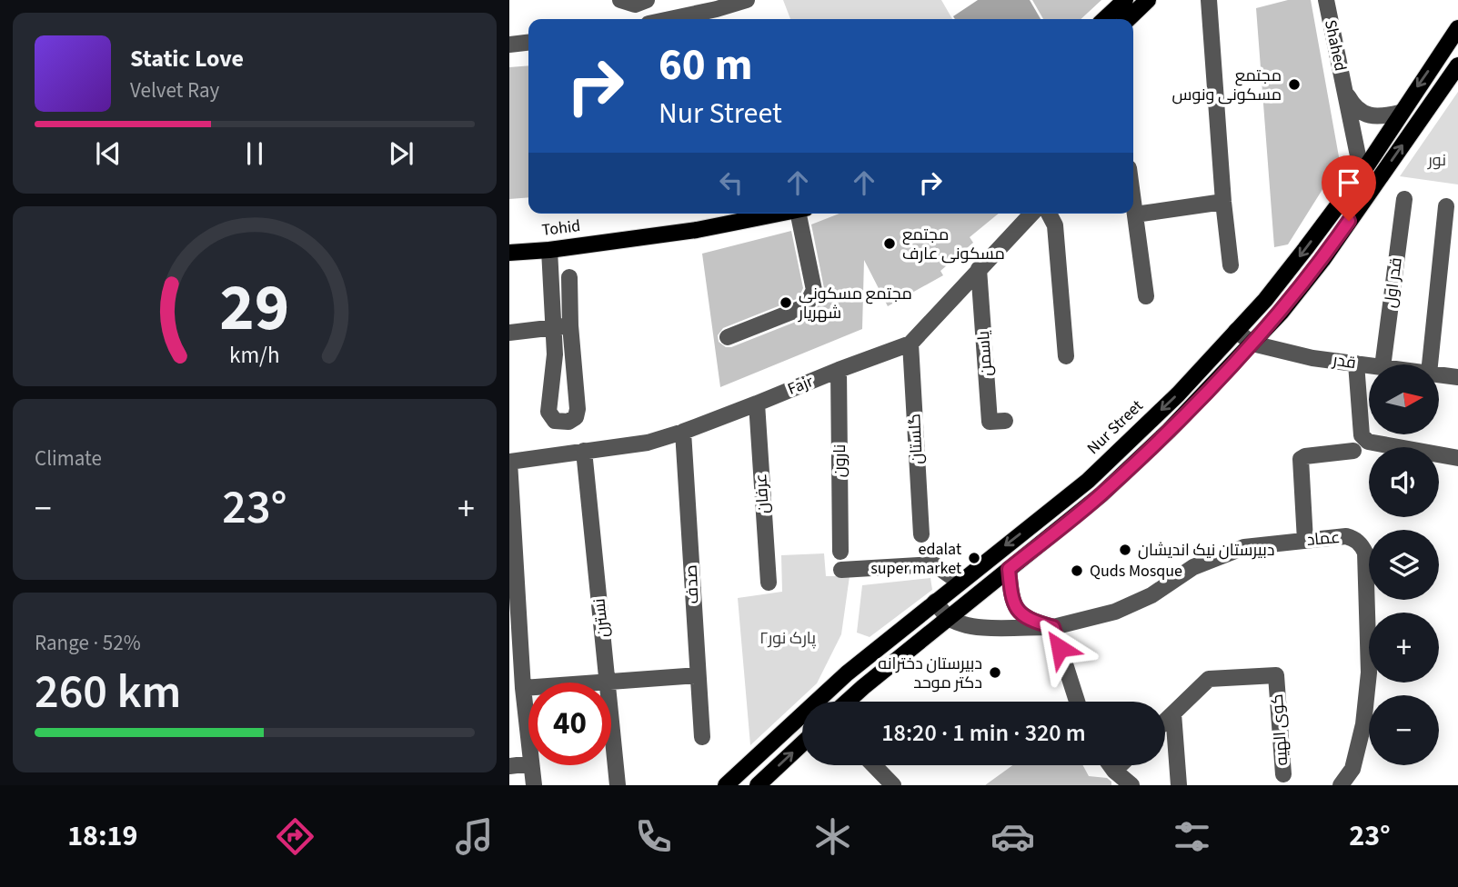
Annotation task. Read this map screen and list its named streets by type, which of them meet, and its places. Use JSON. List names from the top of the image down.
{
  "streets": {
    "main road": ["Tohid", "Nur Street"],
    "street": [
      "Shahed",
      "قدر اول",
      "یاسمن",
      "قدر",
      "Fajr",
      "گلستان",
      "نارون",
      "عرفان",
      "عماد",
      "صدف",
      "نسترن",
      "کوی الهیه"
    ]
  },
  "crossings": [
    ["Shahed", "Nur Street"],
    ["یاسمن", "Fajr"],
    ["قدر", "Nur Street"],
    ["Fajr", "گلستان"],
    ["Fajr", "نارون"],
    ["Fajr", "عرفان"],
    ["Fajr", "صدف"],
    ["Fajr", "نسترن"]
  ],
  "parks": ["نور", "پارک نور۲"],
  "places": [
    "مجتمع مسکونی ونوس",
    "مجتمع مسکونی عارف",
    "مجتمع مسکونی شهریار",
    "دبیرستان نیک اندیشان",
    "edalat super market",
    "Quds Mosque",
    "دبیرستان دخترانه دکتر موحد"
  ],
  "north": "right",
  "page": {
    "turn": ["60 m", "Nur Street"],
    "song": ["Static Love", "Velvet Ray"],
    "map_buttons": ["+", "−"],
    "tile": [
      "Climate",
      ["Range · 52%", "260 km"]
    ],
    "heat": ["−", "23°", "+"],
    "limit": "40",
    "trip": "18:20 · 1 min · 320 m",
    "tabs": ["18:19", "23°"],
    "gauge": ["29", "km/h"]
  }
}
